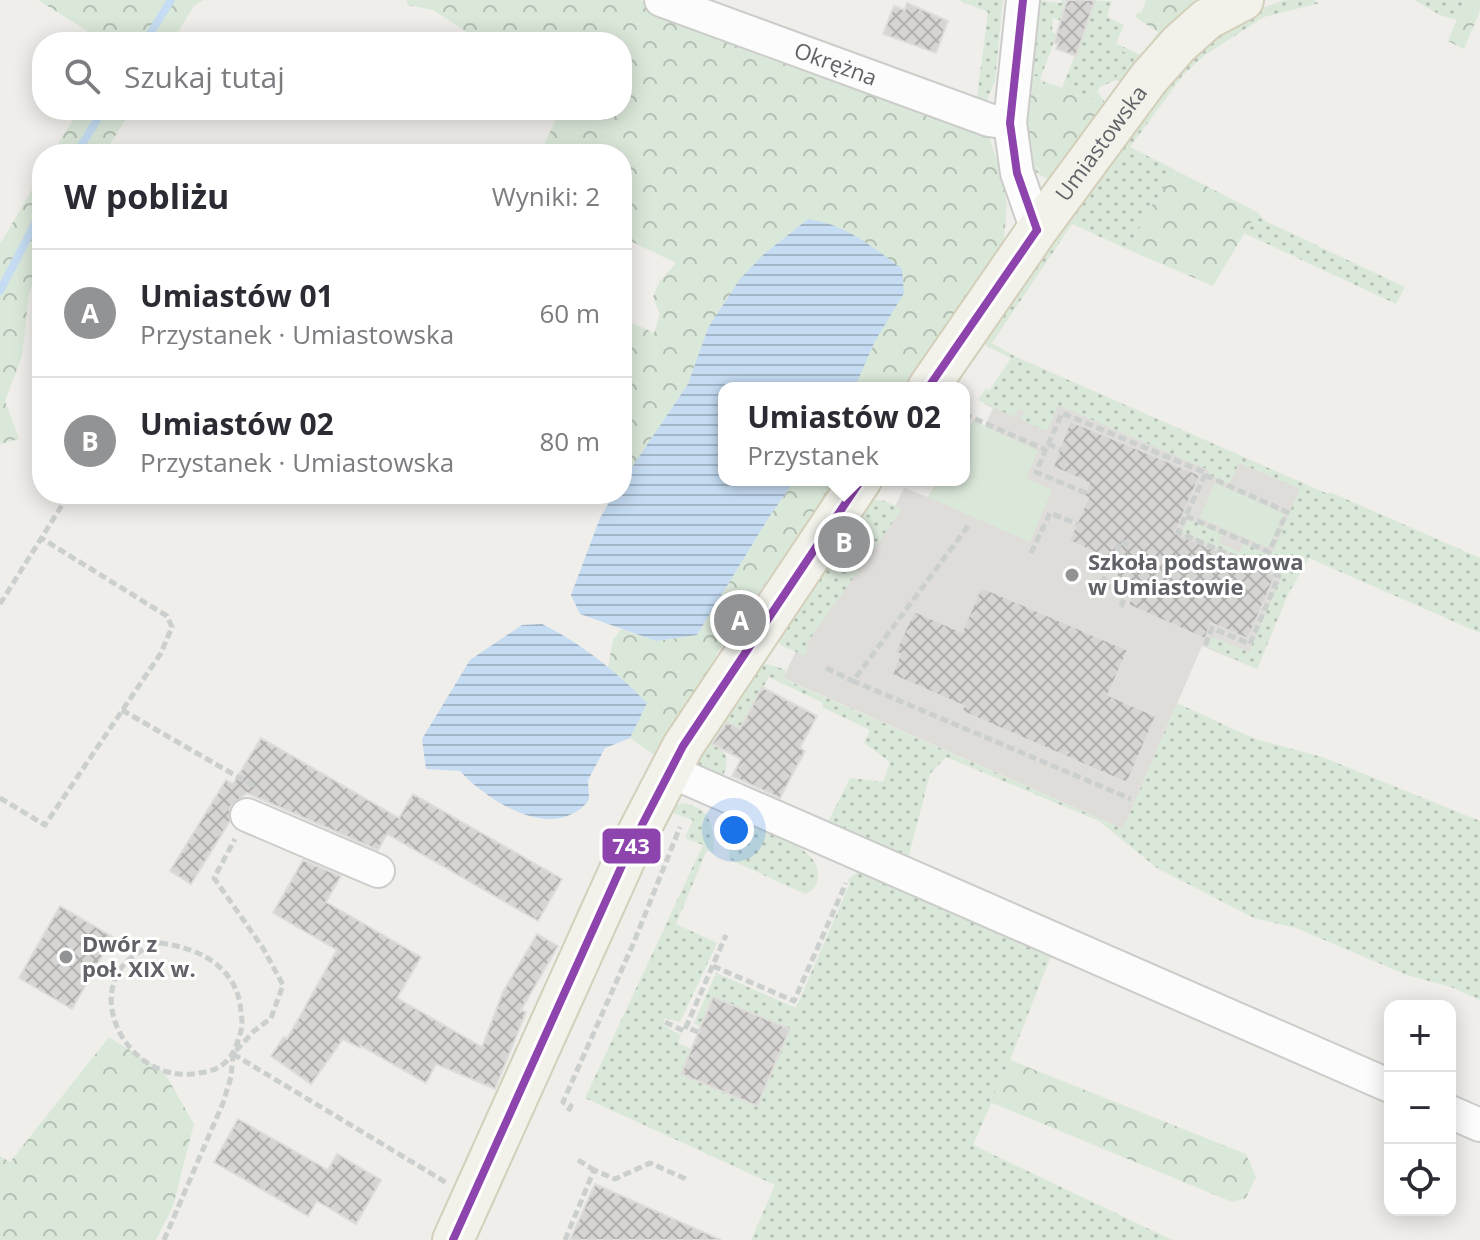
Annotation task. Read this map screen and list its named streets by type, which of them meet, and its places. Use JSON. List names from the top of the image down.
{
  "streets": {
    "main road": ["Umiastowska"],
    "street": ["Okrężna"]
  },
  "places": ["Szkoła podstawowa w Umiastowie", "Dwór z poł. XIX w."],
  "lines": ["transit line 743"],
  "page": {
    "search": "Szukaj tutaj",
    "heading": ["W pobliżu", "Wyniki: 2"],
    "list": [
      {
        "mark": "A",
        "name": "Umiastów 01",
        "note": "Przystanek · Umiastowska",
        "value": "60 m"
      },
      {
        "mark": "B",
        "name": "Umiastów 02",
        "note": "Przystanek · Umiastowska",
        "value": "80 m"
      }
    ],
    "popup": ["Umiastów 02", "Przystanek"],
    "pins": ["B", "A"],
    "map_buttons": ["+", "−"]
  }
}
